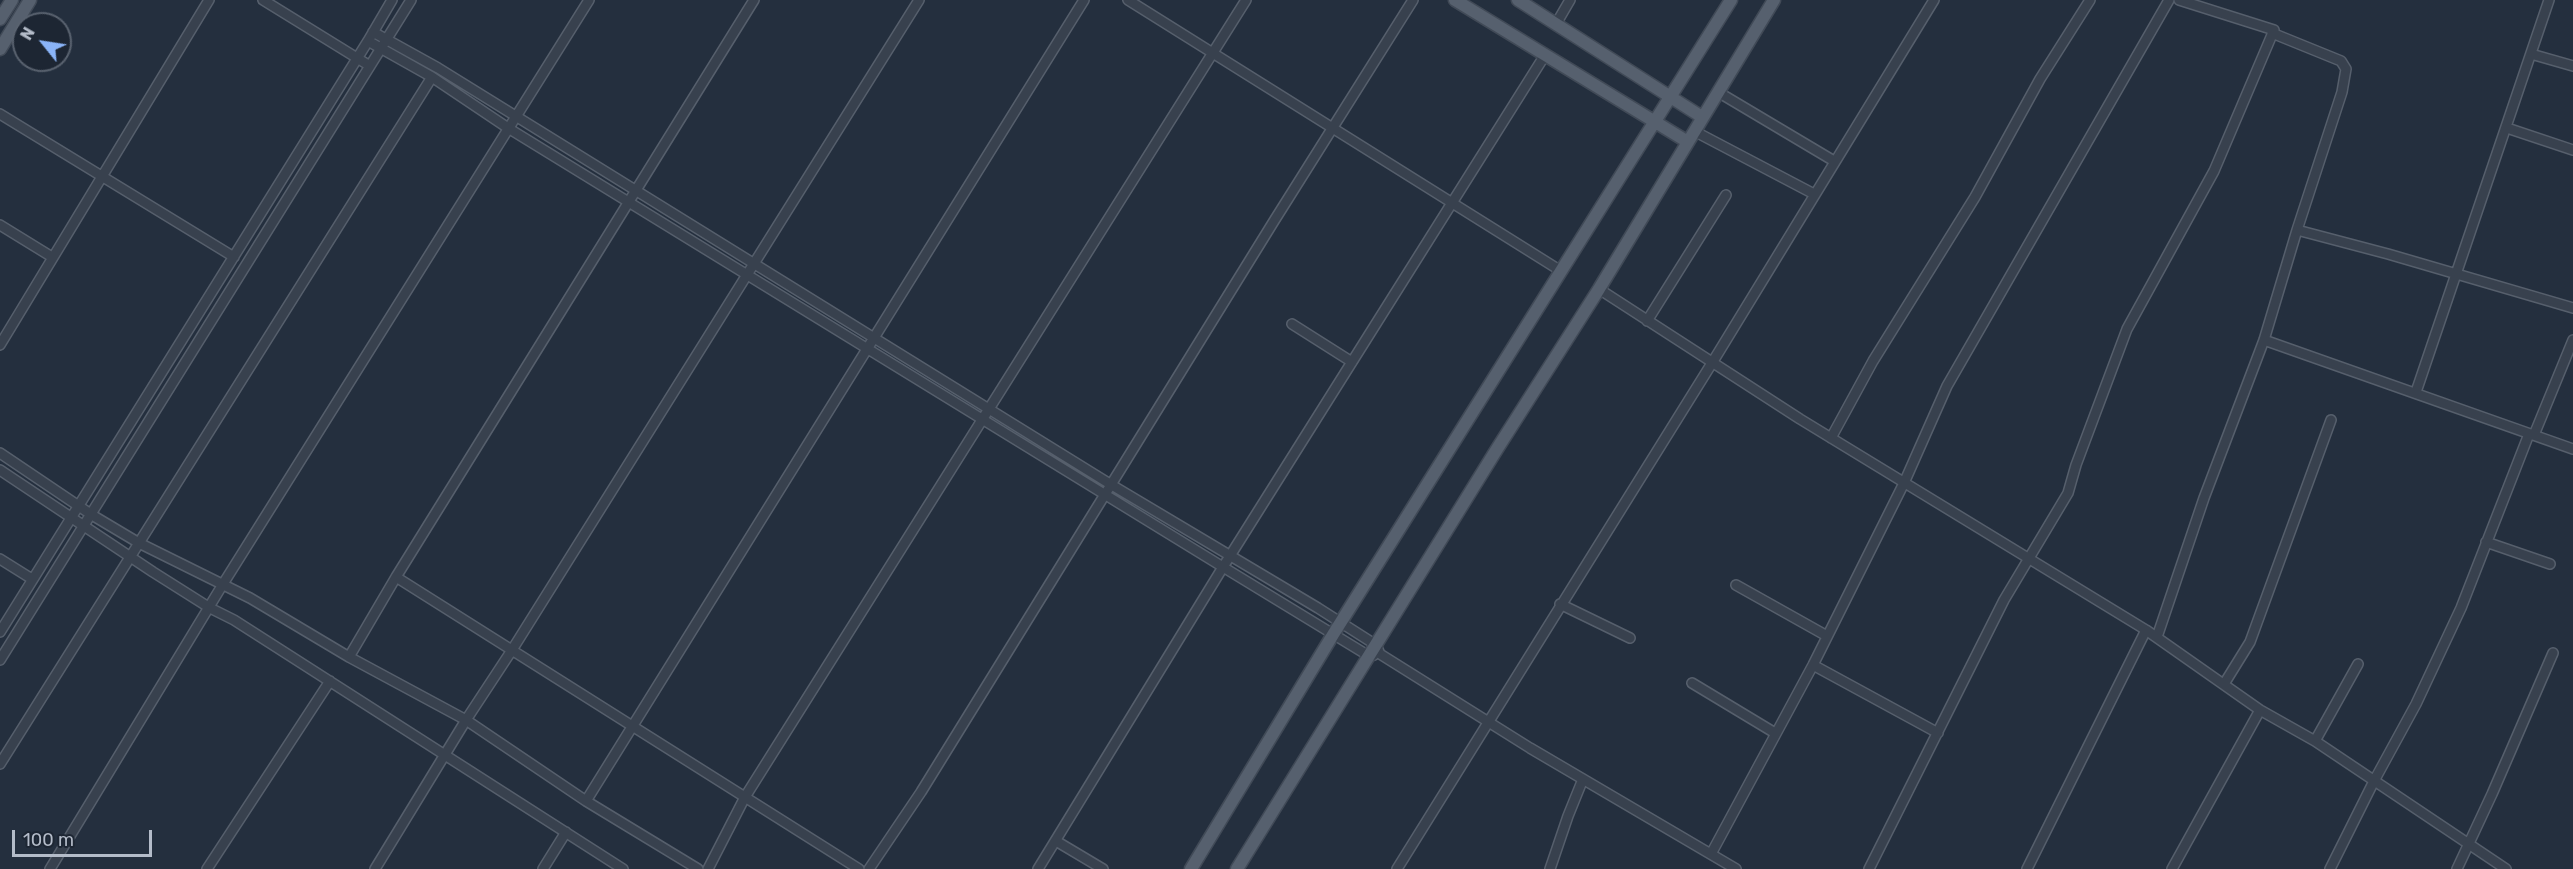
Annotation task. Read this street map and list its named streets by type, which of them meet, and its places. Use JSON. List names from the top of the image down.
{
  "scale_bar": "100 m",
  "north": "top left"
}
